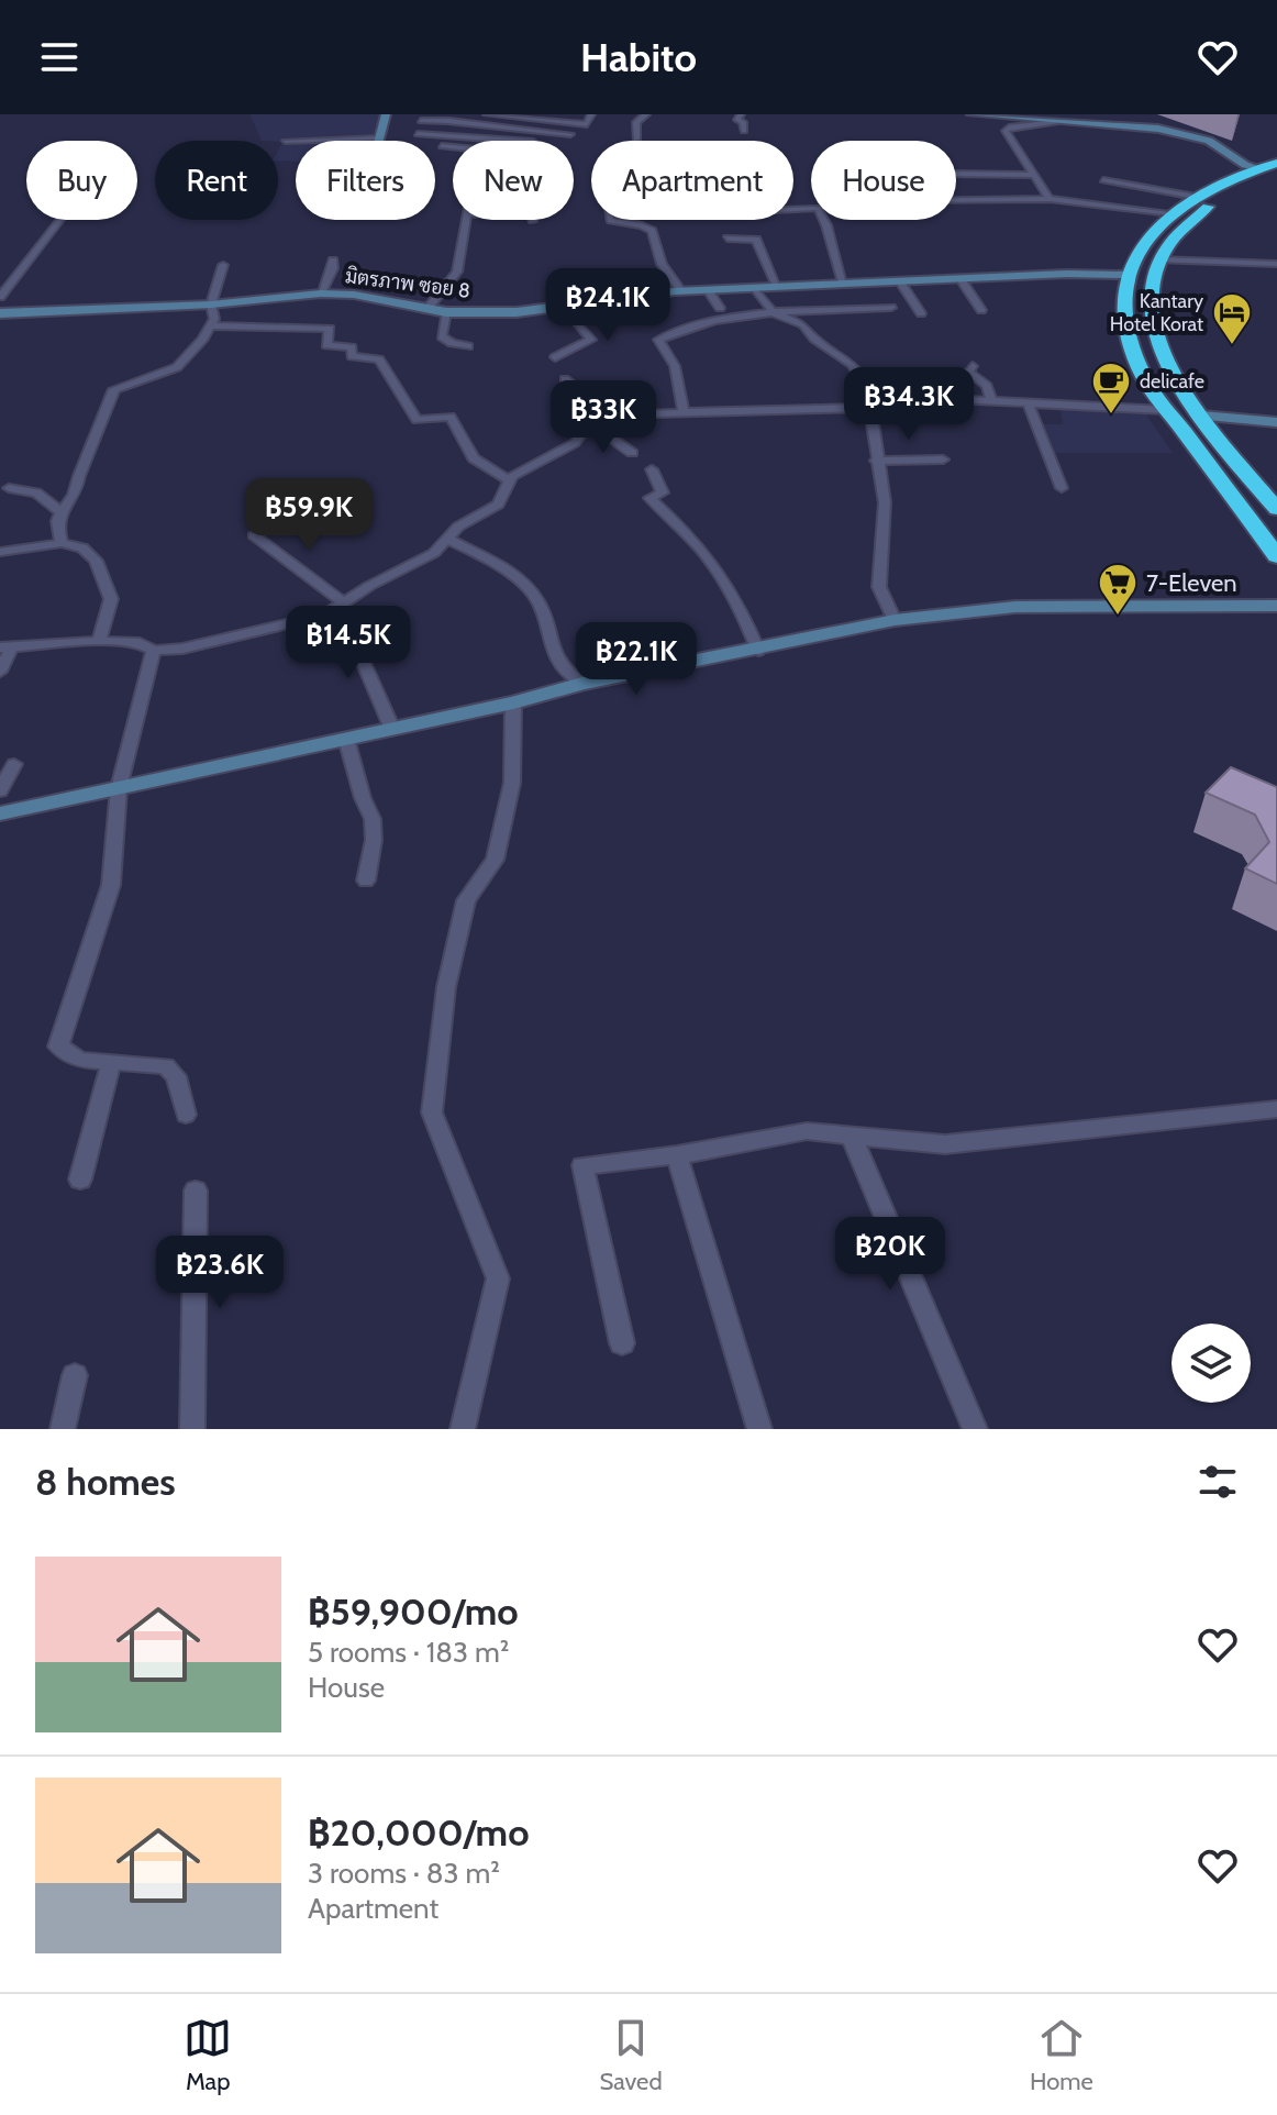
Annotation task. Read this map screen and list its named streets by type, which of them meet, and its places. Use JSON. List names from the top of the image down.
{
  "streets": {
    "street": ["มิตรภาพ ซอย 8"]
  },
  "places": {
    "hotel": ["Kantary Hotel Korat"],
    "cafe": ["delicafe"],
    "supermarket": ["7-Eleven"]
  },
  "page": {
    "header": "Habito",
    "chip": [
      "Buy",
      "Rent",
      "Filters",
      "New",
      "Apartment",
      "House"
    ],
    "price": [
      "฿24.1K",
      "฿34.3K",
      "฿33K",
      "฿59.9K",
      "฿14.5K",
      "฿22.1K",
      "฿20K",
      "฿23.6K"
    ],
    "heading": "8 homes",
    "list": [
      {
        "name": "฿59,900/mo",
        "note": "5 rooms · 183 m² · House"
      },
      {
        "name": "฿20,000/mo",
        "note": "3 rooms · 83 m² · Apartment"
      }
    ],
    "tabs": ["Map", "Saved", "Home"]
  }
}
